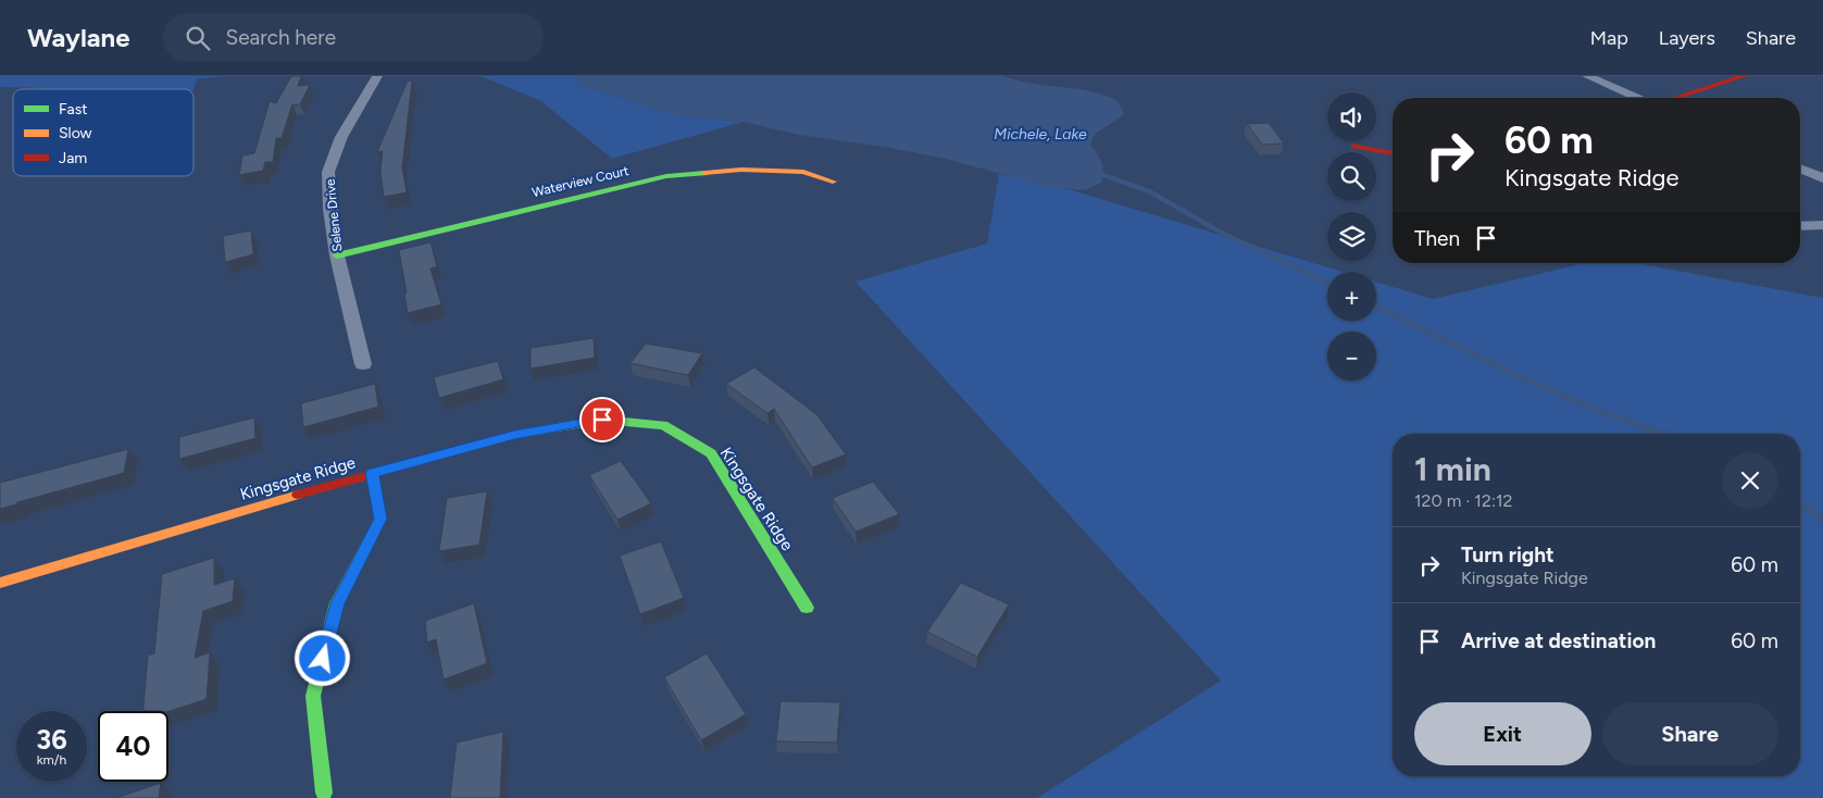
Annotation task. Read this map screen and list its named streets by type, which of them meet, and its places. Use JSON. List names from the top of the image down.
{
  "streets": {
    "street": ["Waterview Court", "Selene Drive", "Kingsgate Ridge"]
  },
  "crossings": [
    ["Waterview Court", "Selene Drive"]
  ],
  "water": ["Michele, Lake"],
  "legend": ["Fast", "Slow", "Jam"],
  "page": {
    "header": "Waylane",
    "search": "Search here",
    "nav": ["Map", "Layers", "Share"],
    "map_buttons": ["+", "−"],
    "turn": ["60 m", "Kingsgate Ridge"],
    "then": "Then",
    "heading": ["1 min", "120 m · 12:12"],
    "list": [
      {
        "name": "Turn right",
        "note": "Kingsgate Ridge",
        "value": "60 m"
      },
      {
        "name": "Arrive at destination",
        "value": "60 m"
      }
    ],
    "buttons": ["Exit", "Share"],
    "speed": "36 km/h",
    "limit": "40"
  }
}
